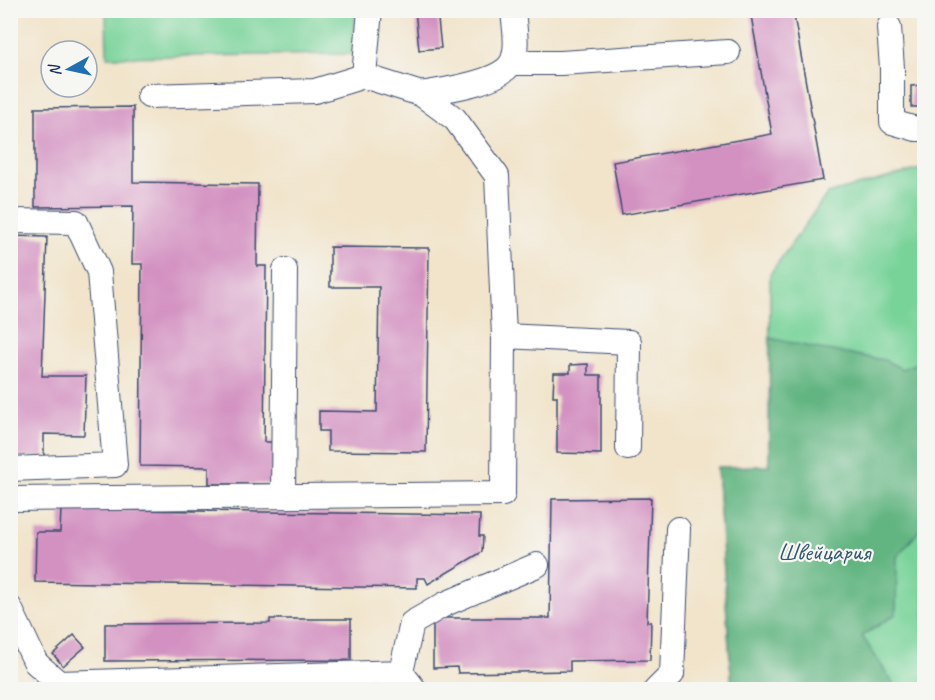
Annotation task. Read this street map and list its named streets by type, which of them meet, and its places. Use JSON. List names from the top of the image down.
{
  "parks": ["Швейцария"],
  "north": "left"
}
